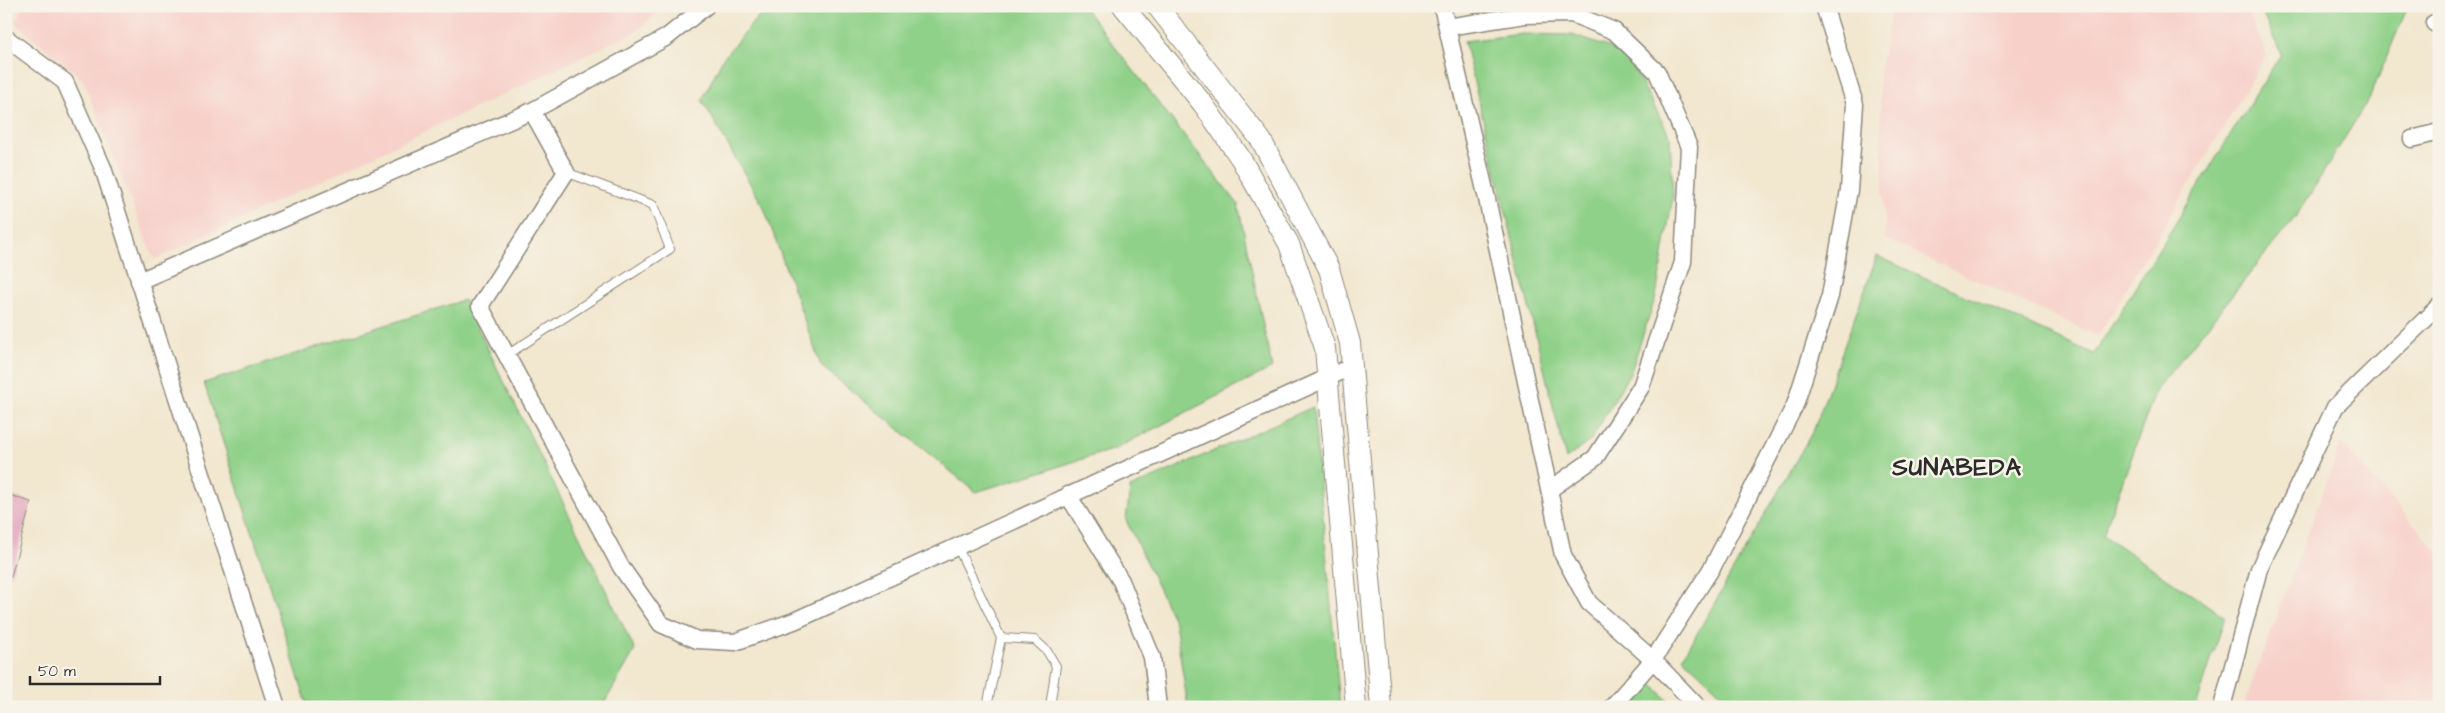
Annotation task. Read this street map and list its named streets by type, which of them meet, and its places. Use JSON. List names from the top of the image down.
{
  "districts": ["SUNABEDA"],
  "scale_bar": "50 m"
}
